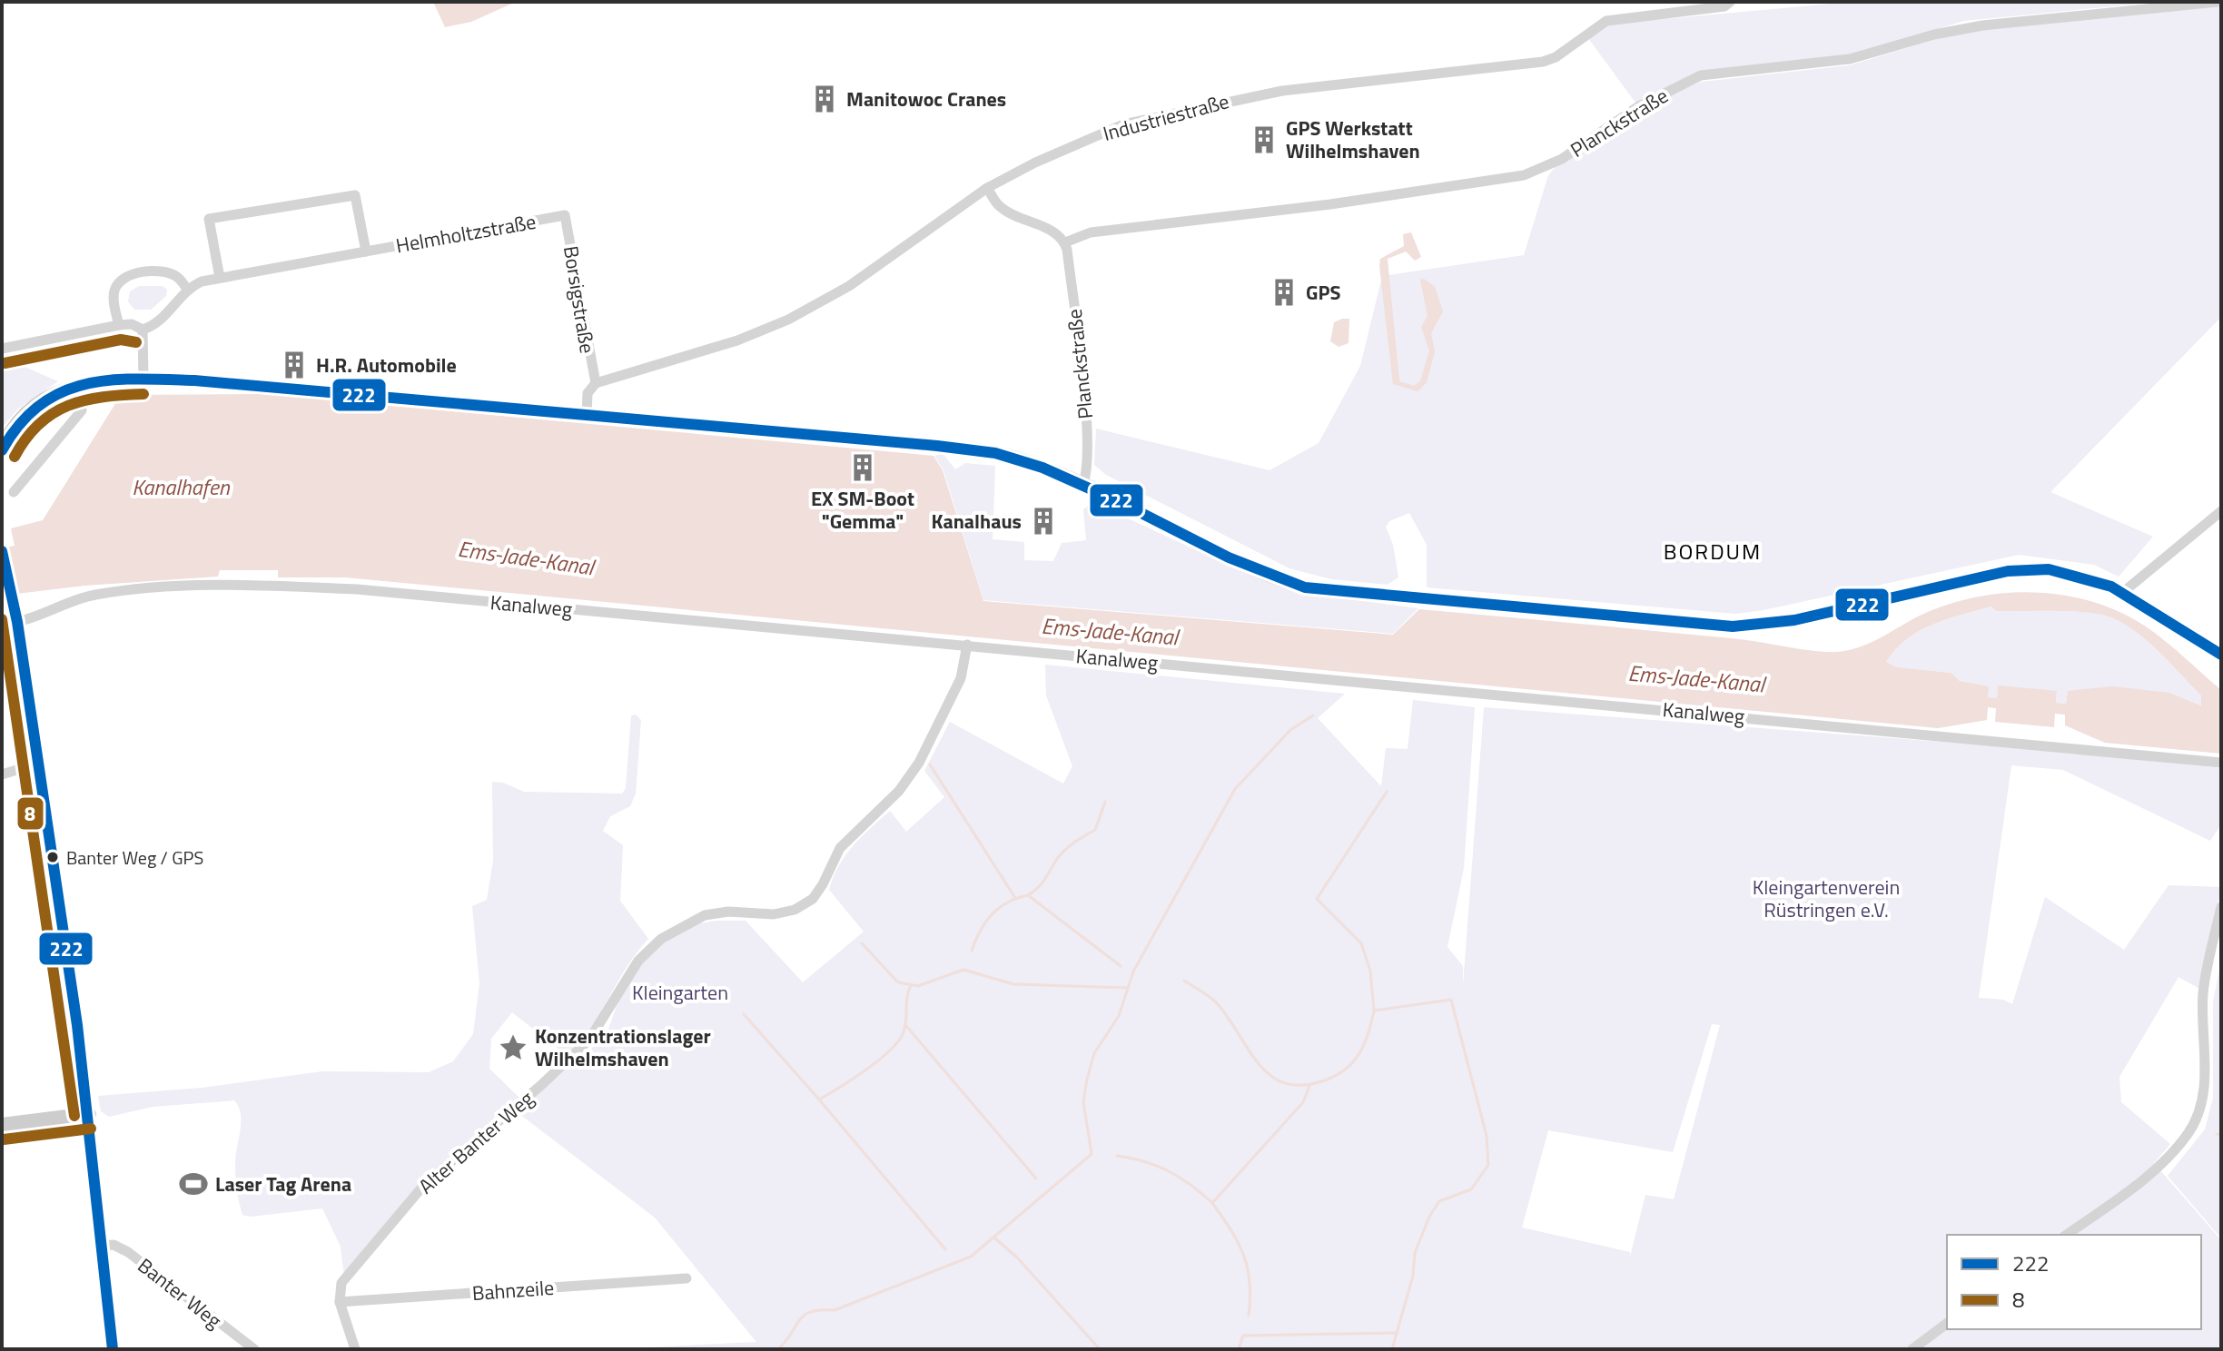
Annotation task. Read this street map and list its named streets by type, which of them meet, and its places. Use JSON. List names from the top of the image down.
{
  "streets": {
    "street": [
      "Industriestraße",
      "Planckstraße",
      "Helmholtzstraße",
      "Borsigstraße",
      "Kanalweg",
      "Alter Banter Weg",
      "Bahnzeile",
      "Banter Weg"
    ]
  },
  "crossings": [
    ["Industriestraße", "Borsigstraße"],
    ["Helmholtzstraße", "Borsigstraße"],
    ["Kanalweg", "Alter Banter Weg"],
    ["Kanalweg", "Banter Weg"],
    ["Alter Banter Weg", "Bahnzeile"]
  ],
  "districts": ["BORDUM"],
  "water": ["Kanalhafen", "Ems-Jade-Kanal"],
  "parks": ["Kleingartenverein Rüstringen e.V.", "Kleingarten"],
  "places": {
    "building": [
      "Manitowoc Cranes",
      "GPS Werkstatt Wilhelmshaven",
      "GPS",
      "H.R. Automobile",
      "EX SM-Boot \"Gemma\"",
      "Kanalhaus"
    ],
    "other": ["Banter Weg / GPS"],
    "place": ["Konzentrationslager Wilhelmshaven"],
    "sports": ["Laser Tag Arena"]
  },
  "lines": ["transit line 8", "transit line 222"],
  "legend": ["222", "8"]
}
